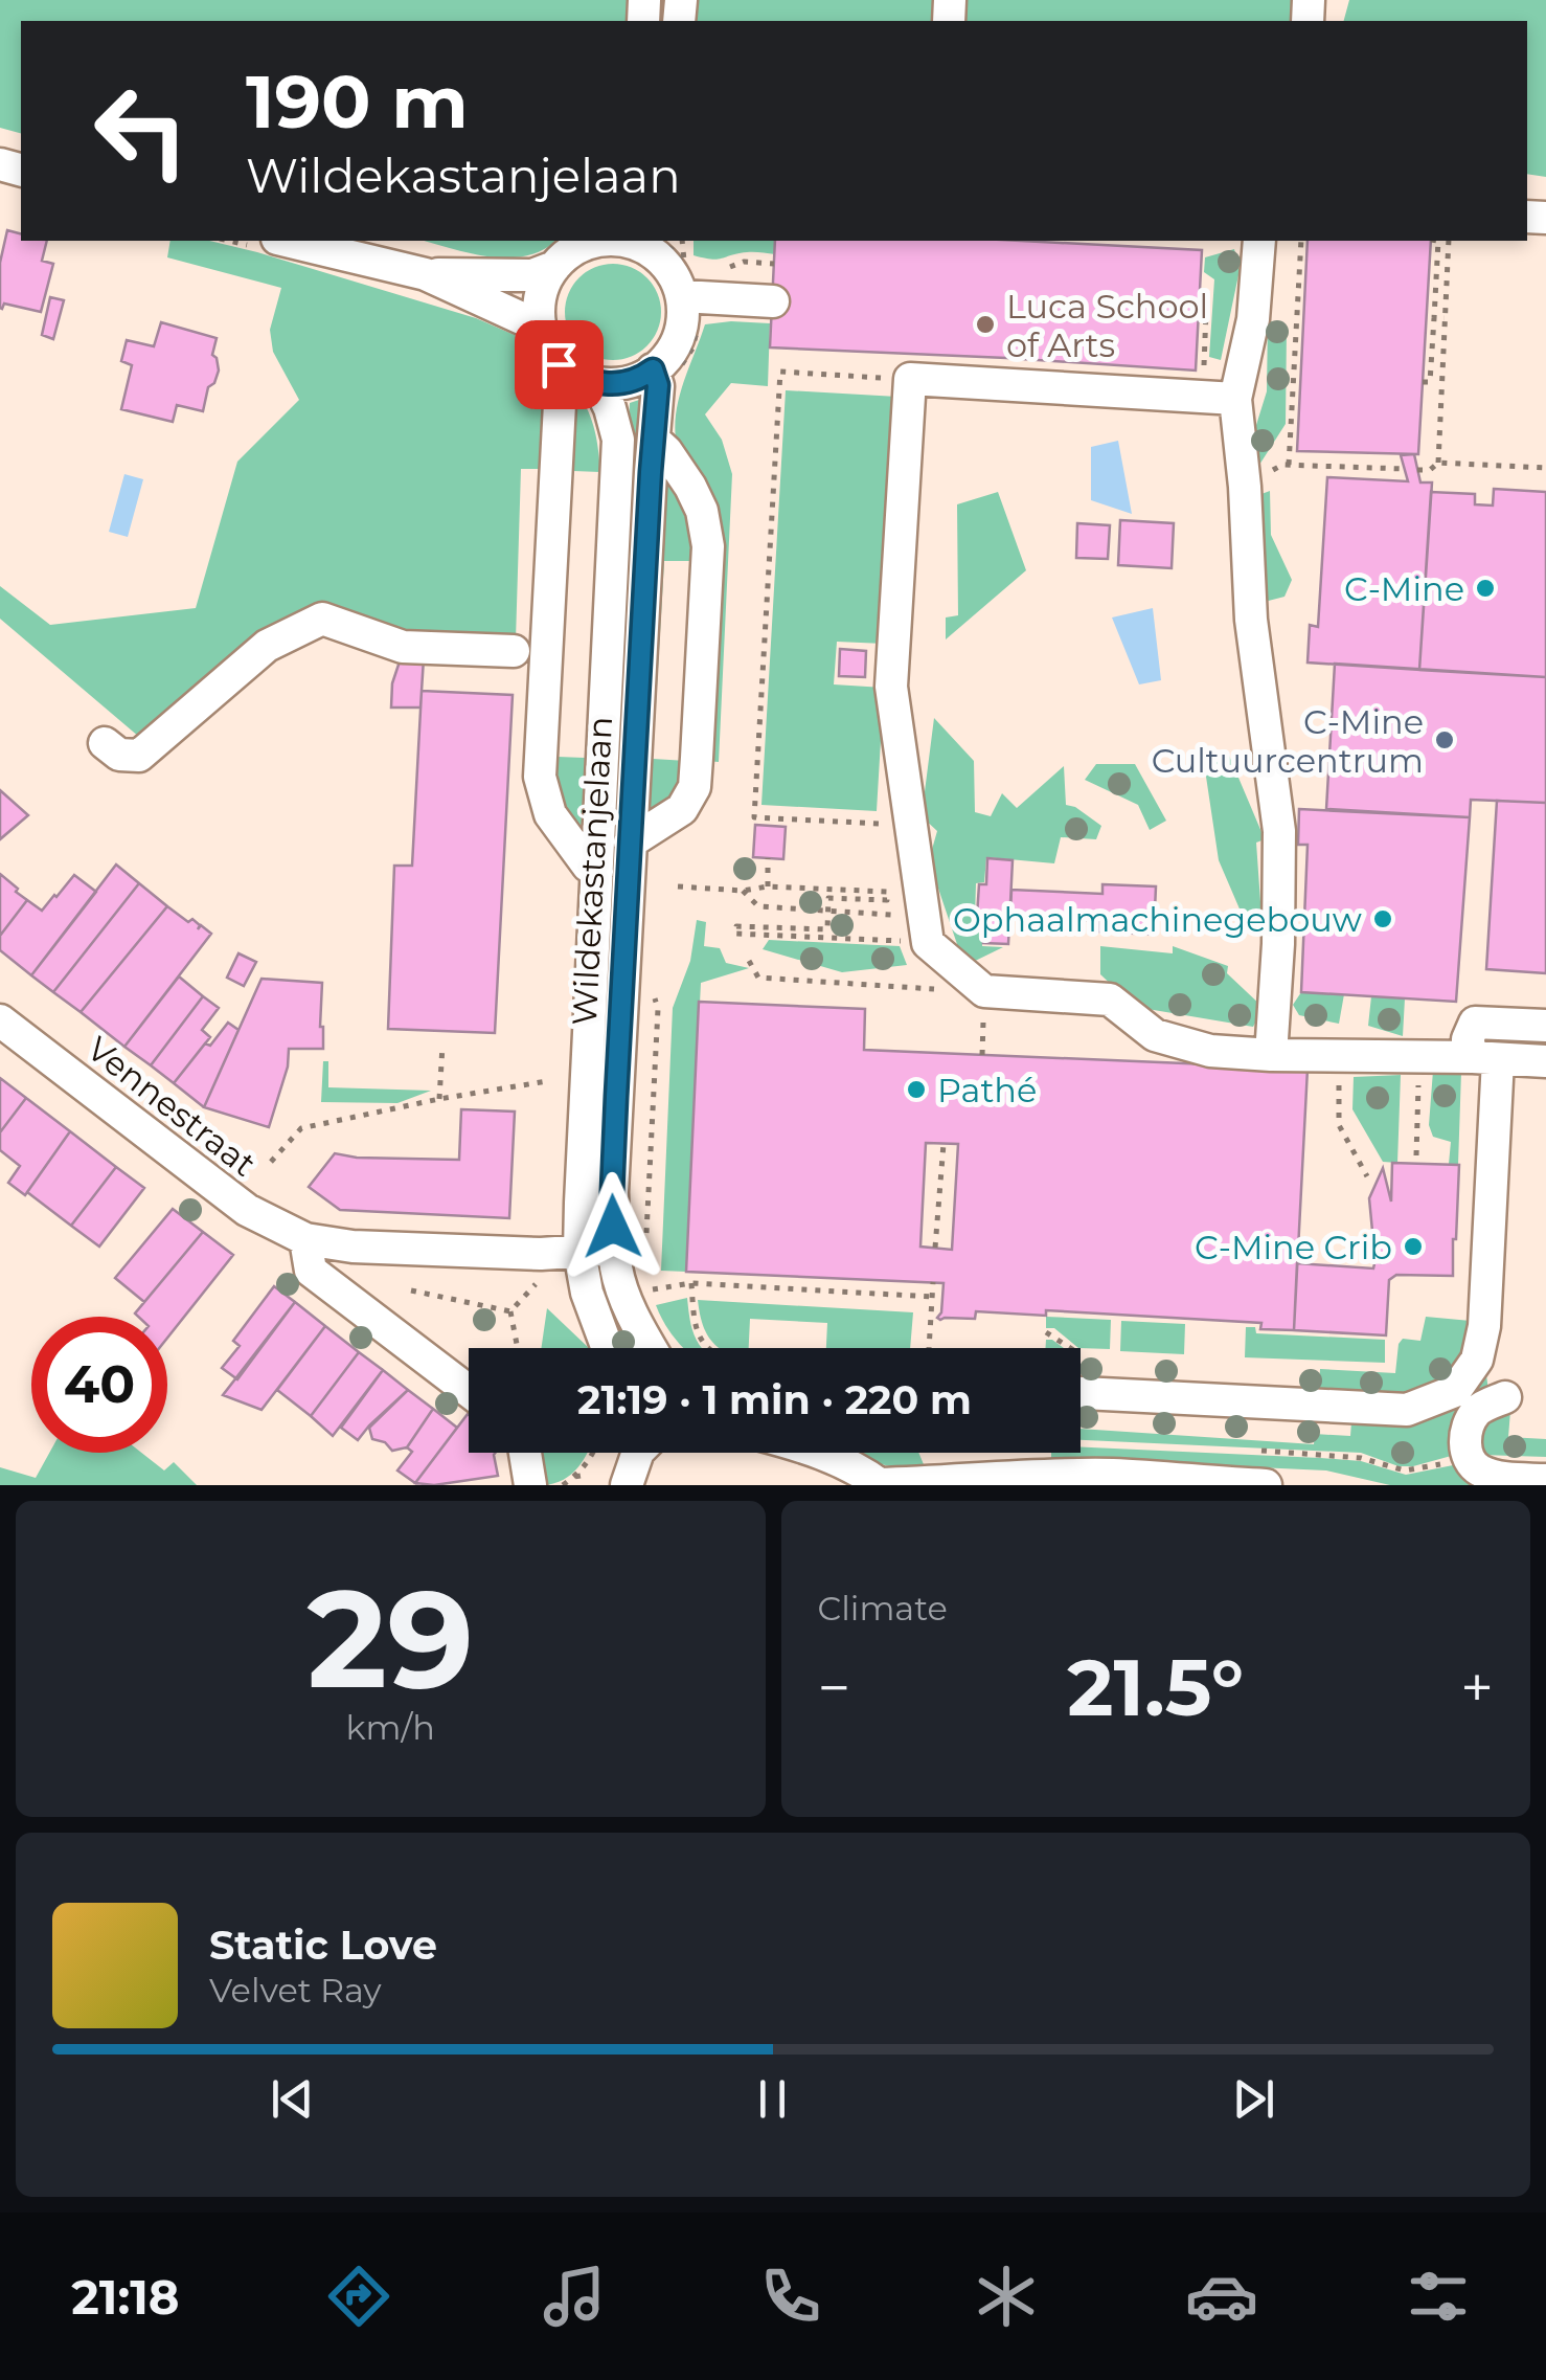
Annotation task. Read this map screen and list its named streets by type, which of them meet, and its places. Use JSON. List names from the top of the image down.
{
  "streets": {
    "street": ["Wildekastanjelaan", "Vennestraat"]
  },
  "crossings": [
    ["Wildekastanjelaan", "Vennestraat"]
  ],
  "places": [
    "Luca School of Arts",
    "C-Mine",
    "C-Mine Cultuurcentrum",
    "Ophaalmachinegebouw",
    "Pathé",
    "C-Mine Crib"
  ],
  "page": {
    "turn": ["190 m", "Wildekastanjelaan"],
    "limit": "40",
    "trip": "21:19 · 1 min · 220 m",
    "tile": [
      ["29", "km/h"],
      "Climate"
    ],
    "heat": ["−", "21.5°", "+"],
    "song": ["Static Love", "Velvet Ray"],
    "tabs": "21:18"
  }
}
